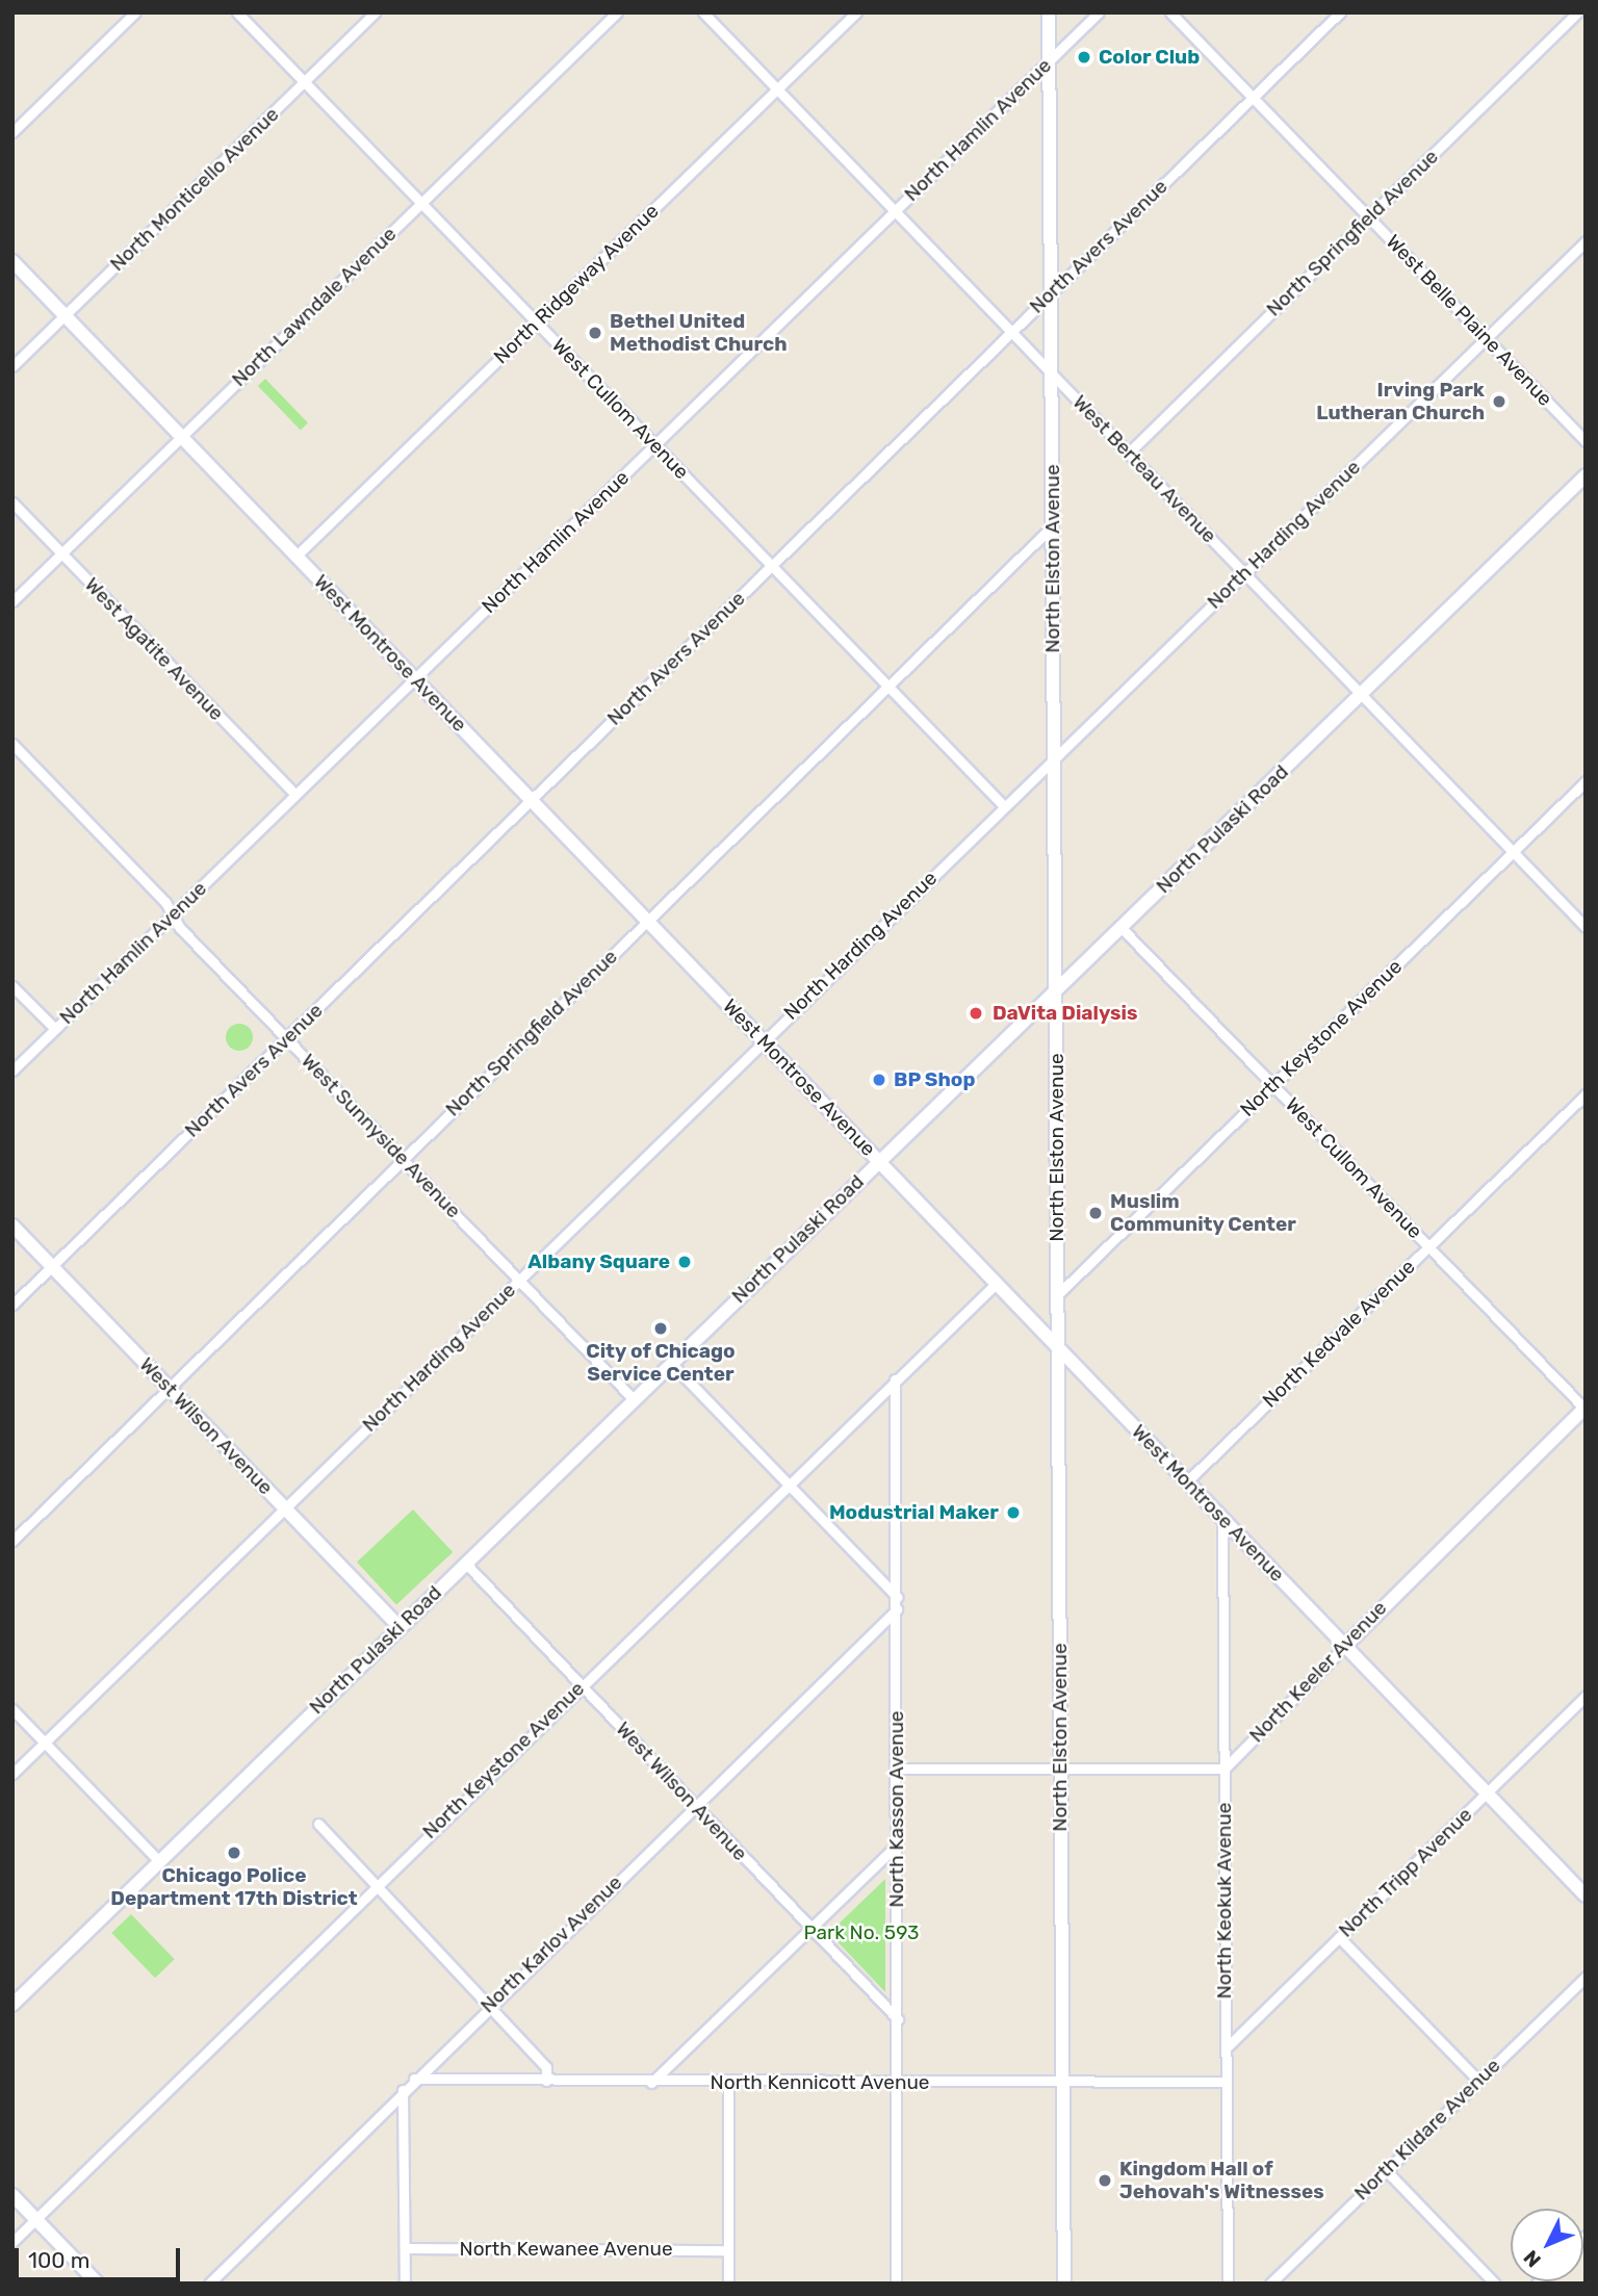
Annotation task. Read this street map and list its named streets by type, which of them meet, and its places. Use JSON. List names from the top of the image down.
{
  "streets": {
    "main road": [
      "North Elston Avenue",
      "West Montrose Avenue",
      "North Pulaski Road",
      "West Wilson Avenue",
      "North Keeler Avenue"
    ],
    "street": [
      "North Hamlin Avenue",
      "North Monticello Avenue",
      "North Springfield Avenue",
      "North Avers Avenue",
      "North Ridgeway Avenue",
      "North Lawndale Avenue",
      "West Belle Plaine Avenue",
      "West Cullom Avenue",
      "West Berteau Avenue",
      "North Harding Avenue",
      "West Agatite Avenue",
      "North Keystone Avenue",
      "West Sunnyside Avenue",
      "North Kedvale Avenue",
      "North Kasson Avenue",
      "North Tripp Avenue",
      "North Keokuk Avenue",
      "North Karlov Avenue",
      "North Kennicott Avenue",
      "North Kildare Avenue",
      "North Kewanee Avenue"
    ]
  },
  "crossings": [
    ["North Hamlin Avenue", "West Cullom Avenue"],
    ["North Hamlin Avenue", "West Berteau Avenue"],
    ["North Hamlin Avenue", "North Elston Avenue"],
    ["North Hamlin Avenue", "West Agatite Avenue"],
    ["North Hamlin Avenue", "West Montrose Avenue"],
    ["North Hamlin Avenue", "West Sunnyside Avenue"],
    ["North Monticello Avenue", "West Cullom Avenue"],
    ["North Monticello Avenue", "West Montrose Avenue"],
    ["North Springfield Avenue", "West Belle Plaine Avenue"],
    ["North Springfield Avenue", "West Cullom Avenue"],
    ["North Springfield Avenue", "West Berteau Avenue"],
    ["North Springfield Avenue", "North Elston Avenue"],
    ["North Springfield Avenue", "West Montrose Avenue"],
    ["North Springfield Avenue", "West Sunnyside Avenue"],
    ["North Springfield Avenue", "West Wilson Avenue"],
    ["North Avers Avenue", "West Belle Plaine Avenue"],
    ["North Avers Avenue", "West Cullom Avenue"],
    ["North Avers Avenue", "West Berteau Avenue"],
    ["North Avers Avenue", "North Elston Avenue"],
    ["North Avers Avenue", "West Montrose Avenue"],
    ["North Avers Avenue", "West Sunnyside Avenue"],
    ["North Avers Avenue", "West Wilson Avenue"],
    ["North Ridgeway Avenue", "West Cullom Avenue"],
    ["North Ridgeway Avenue", "West Berteau Avenue"],
    ["North Ridgeway Avenue", "West Montrose Avenue"],
    ["North Lawndale Avenue", "West Cullom Avenue"],
    ["North Lawndale Avenue", "West Agatite Avenue"],
    ["North Lawndale Avenue", "West Montrose Avenue"],
    ["West Belle Plaine Avenue", "North Harding Avenue"],
    ["West Cullom Avenue", "North Harding Avenue"],
    ["West Cullom Avenue", "North Pulaski Road"],
    ["West Cullom Avenue", "North Keystone Avenue"],
    ["West Cullom Avenue", "North Kedvale Avenue"],
    ["West Cullom Avenue", "North Keeler Avenue"],
    ["West Berteau Avenue", "North Harding Avenue"],
    ["West Berteau Avenue", "North Elston Avenue"],
    ["West Berteau Avenue", "North Pulaski Road"],
    ["West Berteau Avenue", "North Keystone Avenue"],
    ["North Harding Avenue", "North Elston Avenue"],
    ["North Harding Avenue", "West Montrose Avenue"],
    ["North Harding Avenue", "West Sunnyside Avenue"],
    ["North Harding Avenue", "West Wilson Avenue"],
    ["North Elston Avenue", "West Montrose Avenue"],
    ["North Elston Avenue", "North Pulaski Road"],
    ["North Elston Avenue", "North Keystone Avenue"],
    ["North Elston Avenue", "North Kennicott Avenue"],
    ["West Montrose Avenue", "North Pulaski Road"],
    ["West Montrose Avenue", "North Keystone Avenue"],
    ["West Montrose Avenue", "North Kedvale Avenue"],
    ["West Montrose Avenue", "North Keeler Avenue"],
    ["West Montrose Avenue", "North Tripp Avenue"],
    ["West Montrose Avenue", "North Keokuk Avenue"],
    ["North Pulaski Road", "West Sunnyside Avenue"],
    ["North Pulaski Road", "West Wilson Avenue"],
    ["North Keystone Avenue", "West Wilson Avenue"],
    ["North Keystone Avenue", "North Kasson Avenue"],
    ["West Wilson Avenue", "North Kasson Avenue"],
    ["West Wilson Avenue", "North Karlov Avenue"],
    ["North Keeler Avenue", "North Keokuk Avenue"],
    ["North Kasson Avenue", "North Karlov Avenue"],
    ["North Kasson Avenue", "North Kennicott Avenue"],
    ["North Tripp Avenue", "North Keokuk Avenue"],
    ["North Keokuk Avenue", "North Kennicott Avenue"],
    ["North Karlov Avenue", "North Kennicott Avenue"]
  ],
  "parks": ["Park No. 593"],
  "places": [
    "Color Club",
    "Bethel United Methodist Church",
    "Irving Park Lutheran Church",
    "DaVita Dialysis",
    "BP Shop",
    "Muslim Community Center",
    "Albany Square",
    "City of Chicago Service Center",
    "Modustrial Maker",
    "Chicago Police Department 17th District",
    "Kingdom Hall of Jehovah's Witnesses"
  ],
  "scale_bar": "100 m",
  "north": "bottom left"
}
